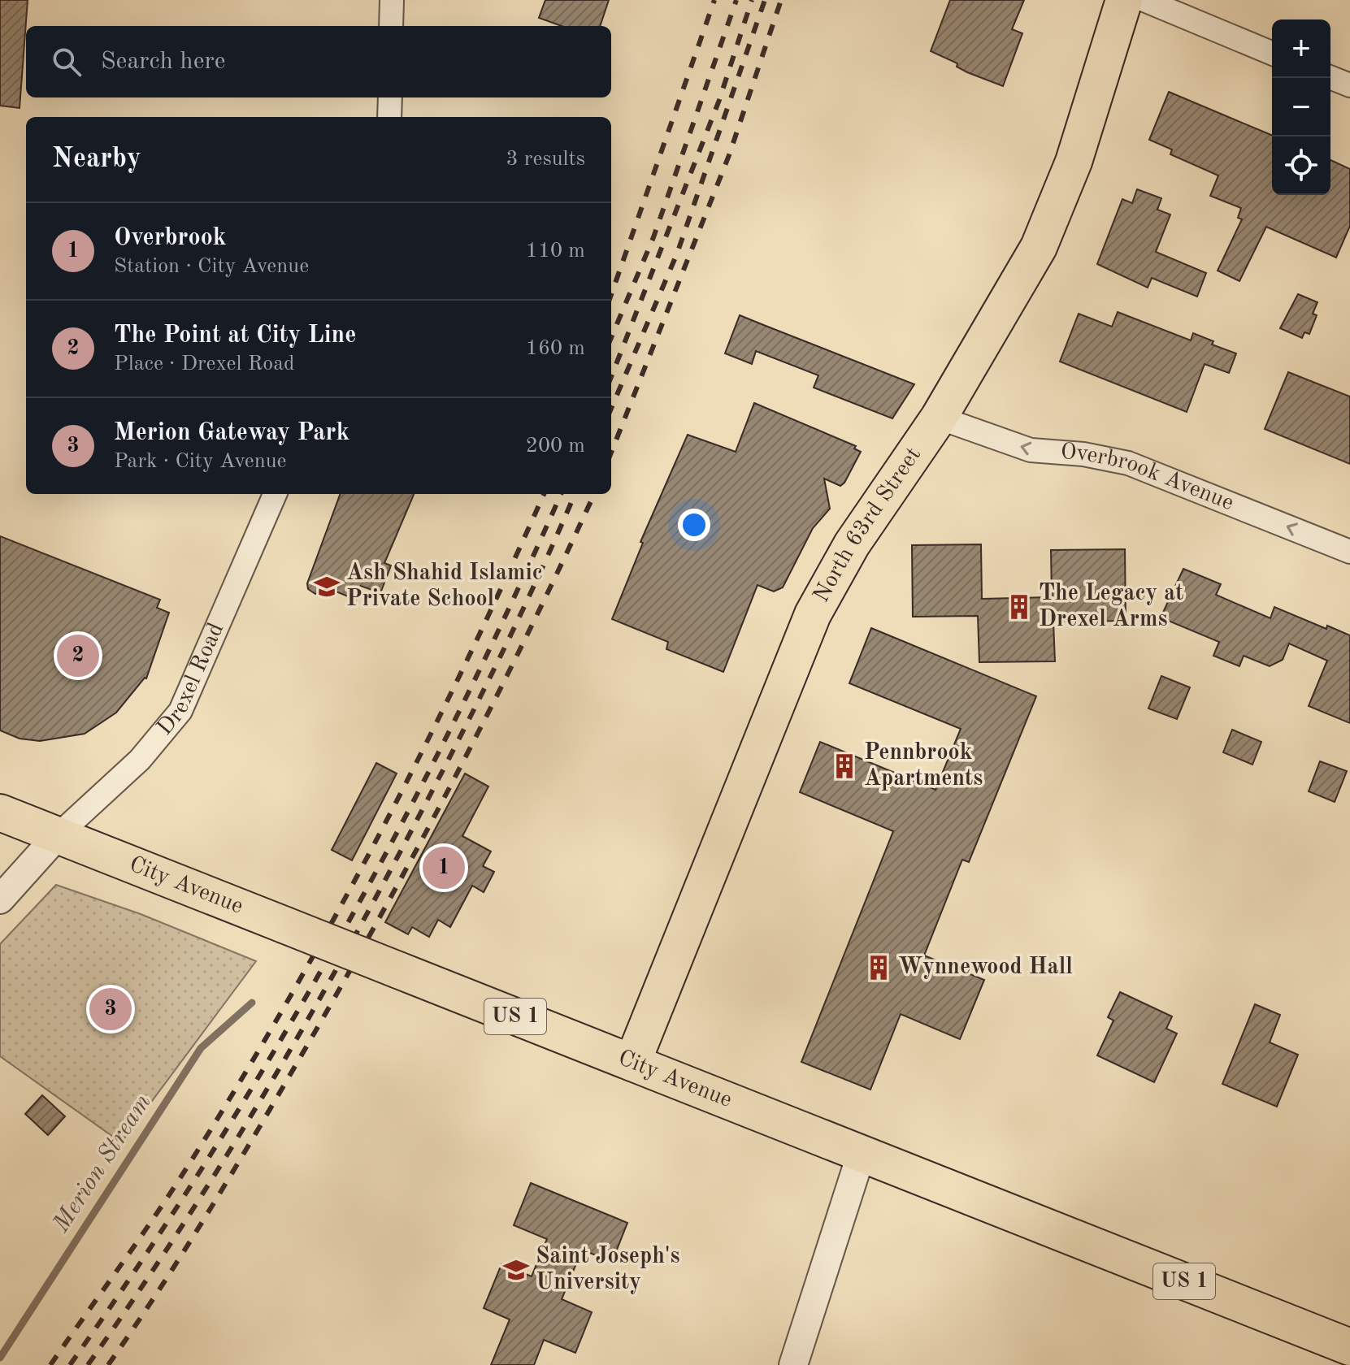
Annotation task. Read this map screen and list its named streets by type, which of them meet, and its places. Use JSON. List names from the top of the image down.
{
  "streets": {
    "main road": ["North 63rd Street", "City Avenue", "US 1"],
    "street": ["Overbrook Avenue", "Drexel Road"]
  },
  "crossings": [
    ["Overbrook Avenue", "North 63rd Street"],
    ["North 63rd Street", "City Avenue"],
    ["Drexel Road", "City Avenue"]
  ],
  "one_way": ["Overbrook Avenue"],
  "water": ["Merion Stream"],
  "places": {
    "school or university": ["Ash Shahid Islamic Private School", "Saint Joseph's University"],
    "building": ["The Legacy at Drexel Arms", "Pennbrook Apartments", "Wynnewood Hall"]
  },
  "page": {
    "map_buttons": ["+", "−"],
    "search": "Search here",
    "heading": ["Nearby", "3 results"],
    "list": [
      {
        "mark": "1",
        "name": "Overbrook",
        "note": "Station · City Avenue",
        "value": "110 m"
      },
      {
        "mark": "2",
        "name": "The Point at City Line",
        "note": "Place · Drexel Road",
        "value": "160 m"
      },
      {
        "mark": "3",
        "name": "Merion Gateway Park",
        "note": "Park · City Avenue",
        "value": "200 m"
      }
    ],
    "pins": ["2", "1", "3"]
  }
}
